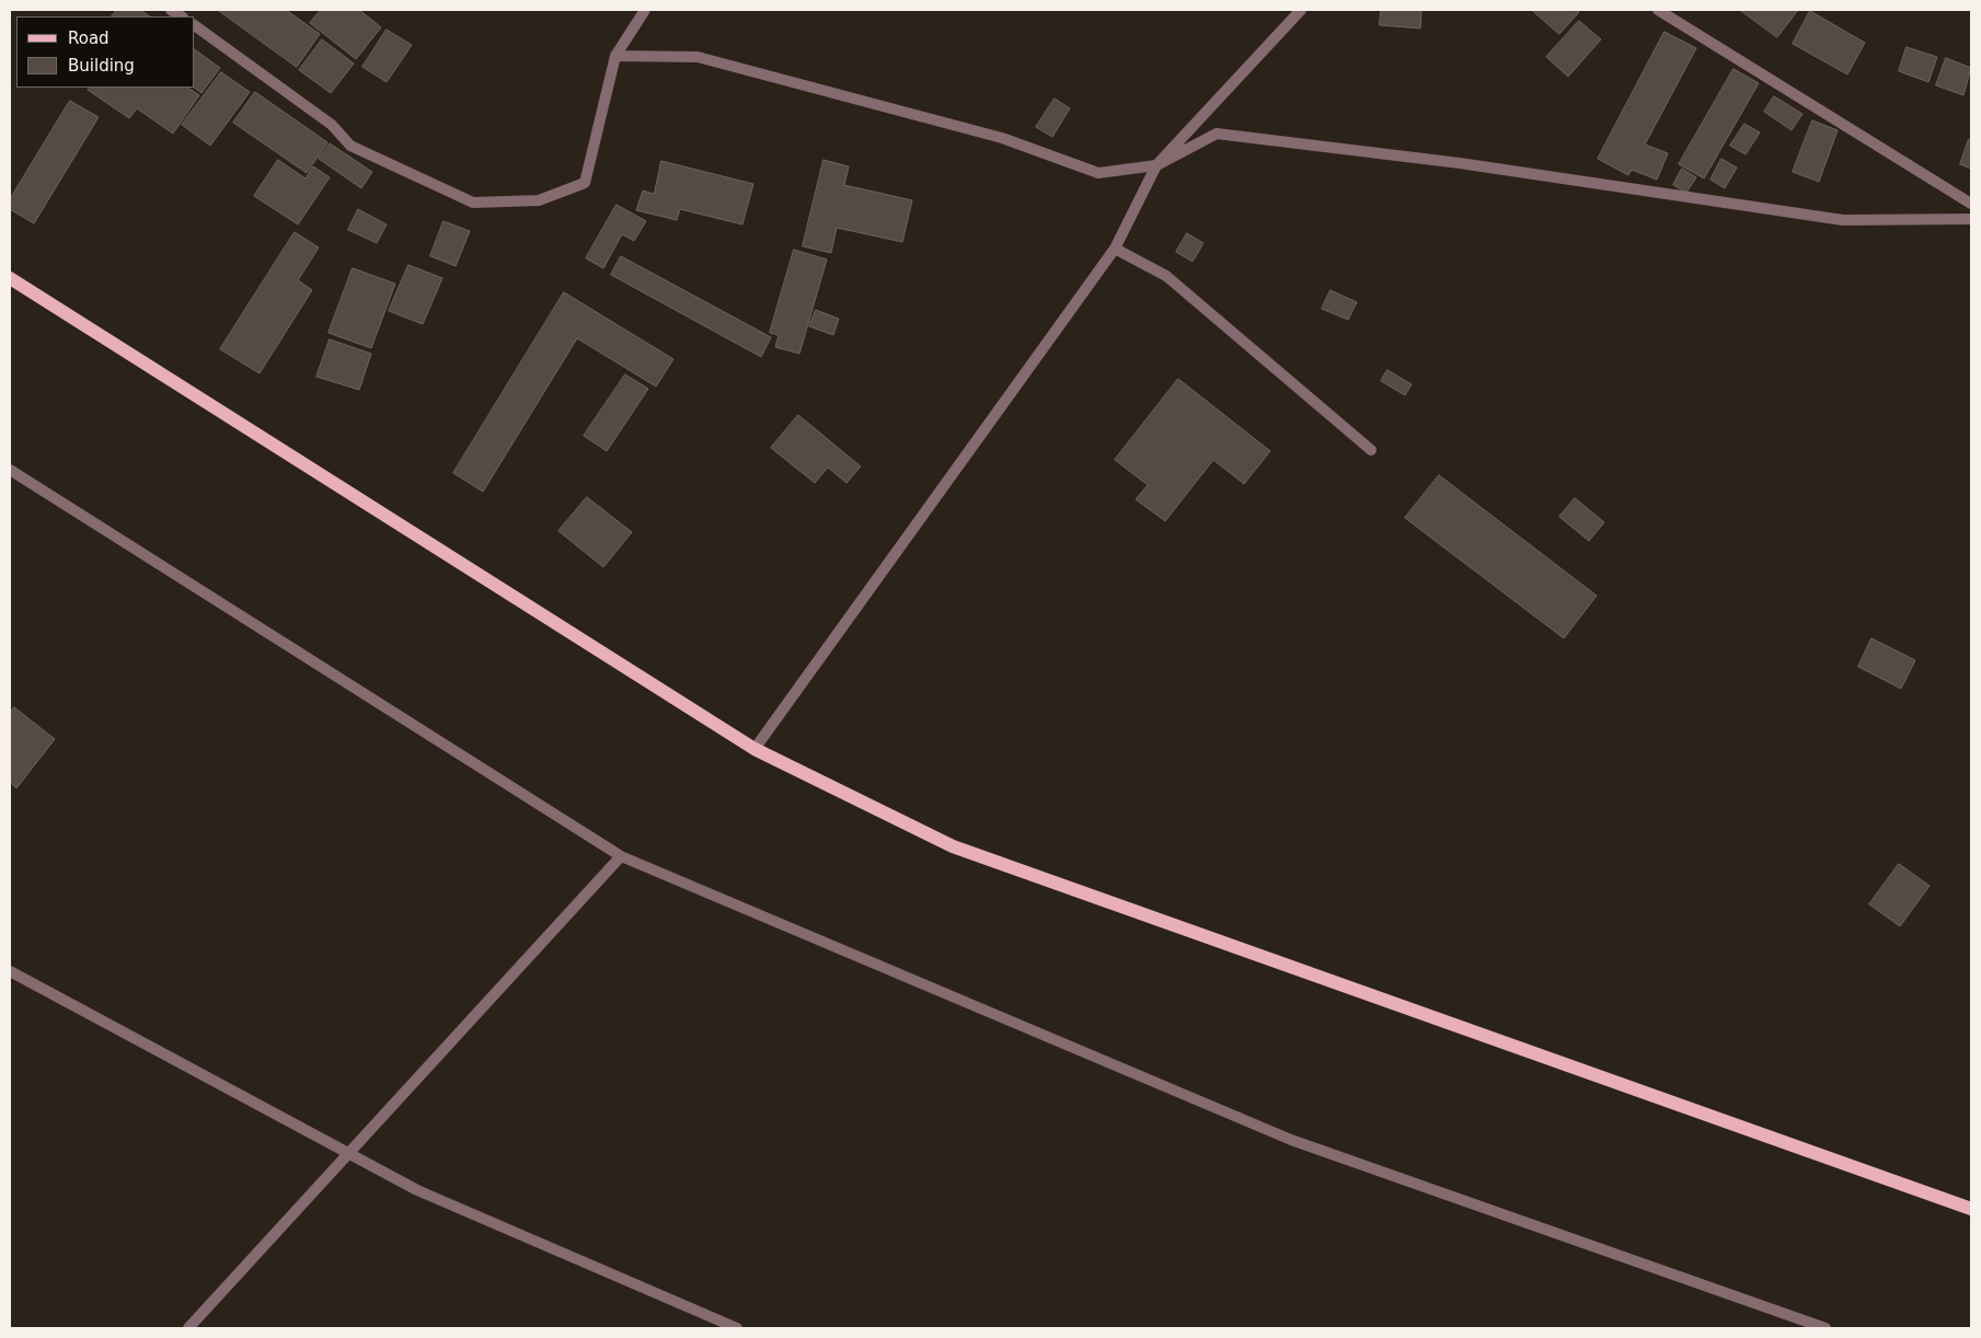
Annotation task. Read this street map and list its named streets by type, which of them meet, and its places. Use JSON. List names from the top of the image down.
{
  "legend": ["Road", "Building"]
}
